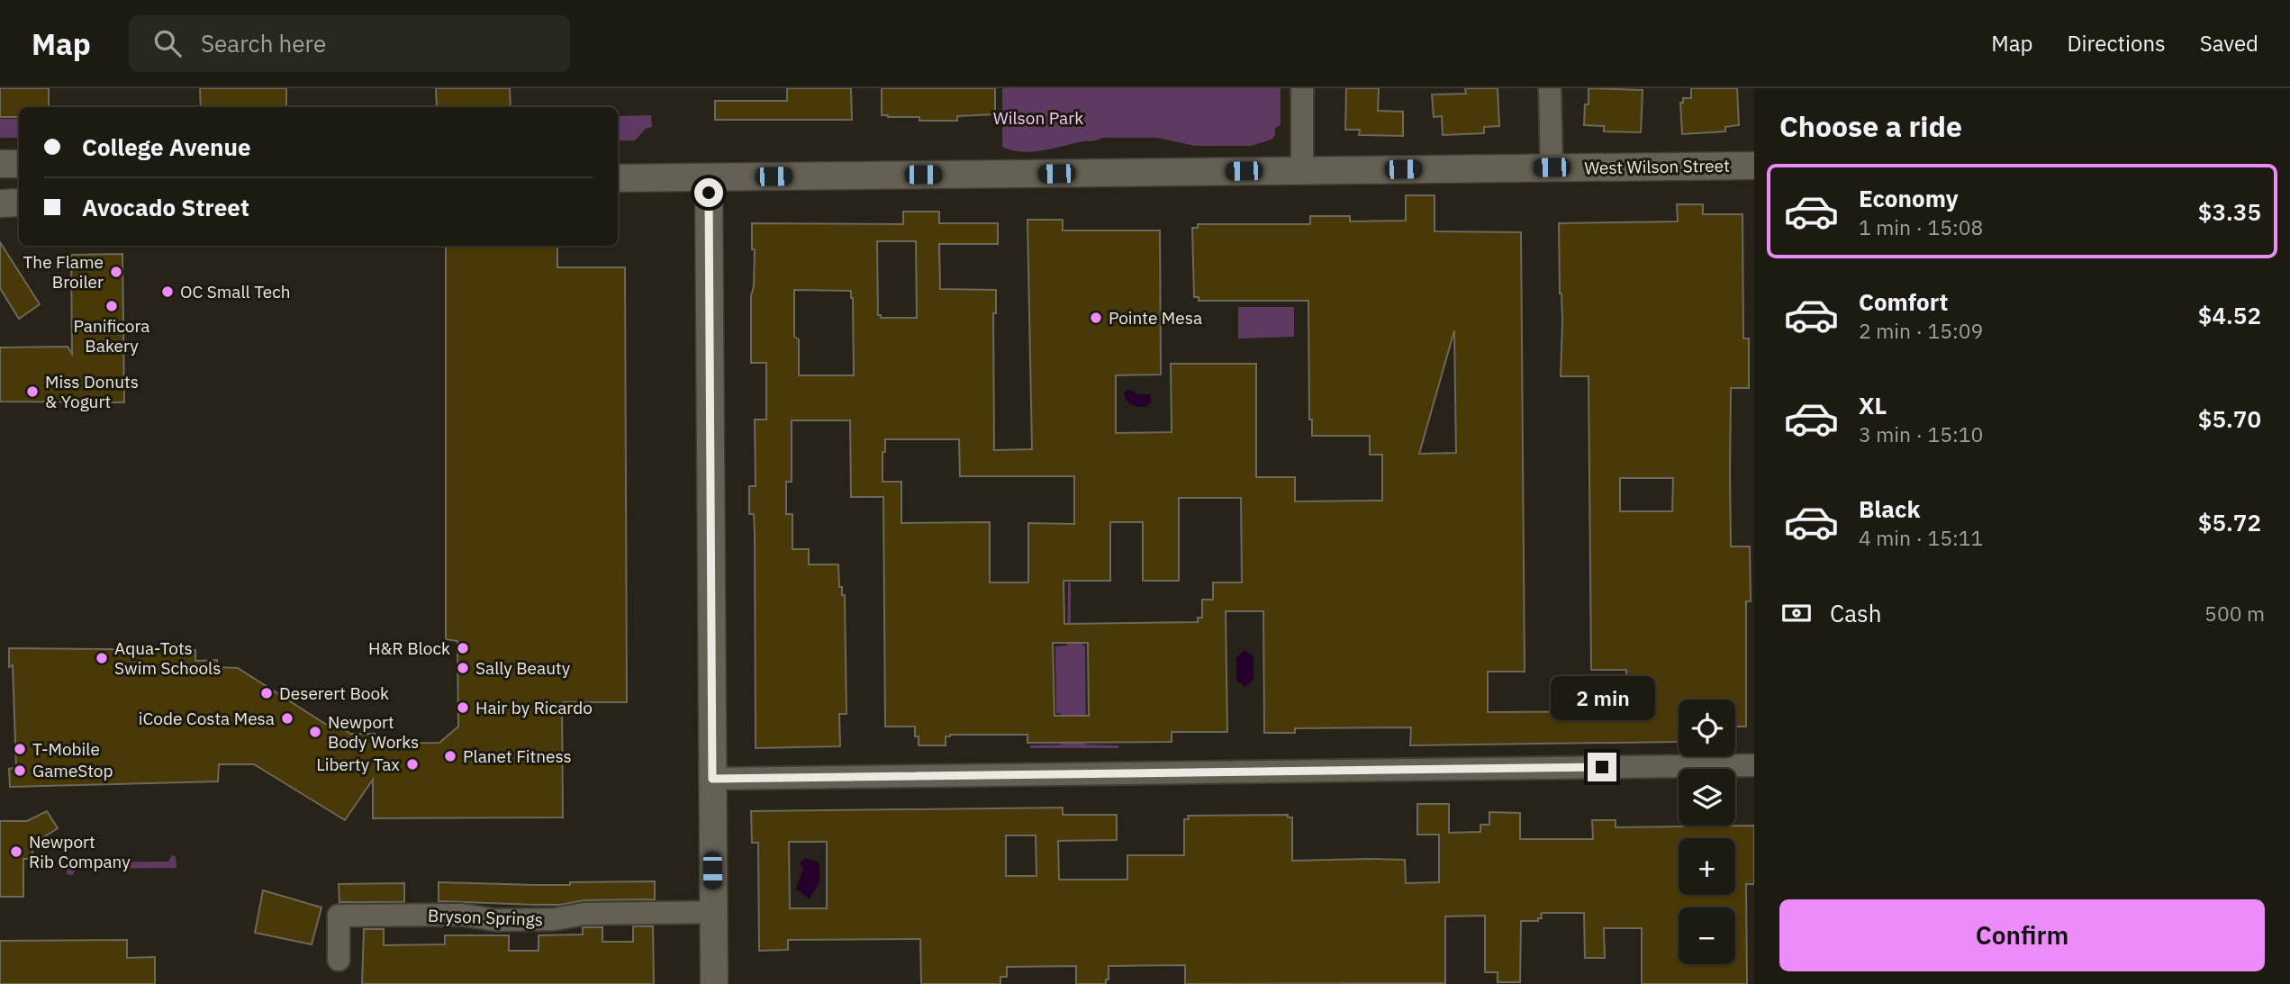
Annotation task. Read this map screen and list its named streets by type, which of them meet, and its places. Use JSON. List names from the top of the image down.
{
  "streets": {
    "street": ["West Wilson Street", "Bryson Springs"]
  },
  "parks": ["Wilson Park"],
  "places": [
    "The Flame Broiler",
    "OC Small Tech",
    "Panificora Bakery",
    "Pointe Mesa",
    "Miss Donuts & Yogurt",
    "H&R Block",
    "Aqua-Tots Swim Schools",
    "Sally Beauty",
    "Deserert Book",
    "Hair by Ricardo",
    "iCode Costa Mesa",
    "Newport Body Works",
    "T-Mobile",
    "Planet Fitness",
    "Liberty Tax",
    "GameStop",
    "Newport Rib Company"
  ],
  "page": {
    "header": "Map",
    "search": "Search here",
    "nav": ["Map", "Directions", "Saved"],
    "heading": "Choose a ride",
    "banner": ["College Avenue", "Avocado Street"],
    "list": [
      {
        "name": "Economy",
        "note": "1 min · 15:08",
        "value": "$3.35"
      },
      {
        "name": "Comfort",
        "note": "2 min · 15:09",
        "value": "$4.52"
      },
      {
        "name": "XL",
        "note": "3 min · 15:10",
        "value": "$5.70"
      },
      {
        "name": "Black",
        "note": "4 min · 15:11",
        "value": "$5.72"
      }
    ],
    "pay": ["Cash", "500 m"],
    "bubble": "2 min",
    "map_buttons": ["+", "−"],
    "buttons": "Confirm"
  }
}
